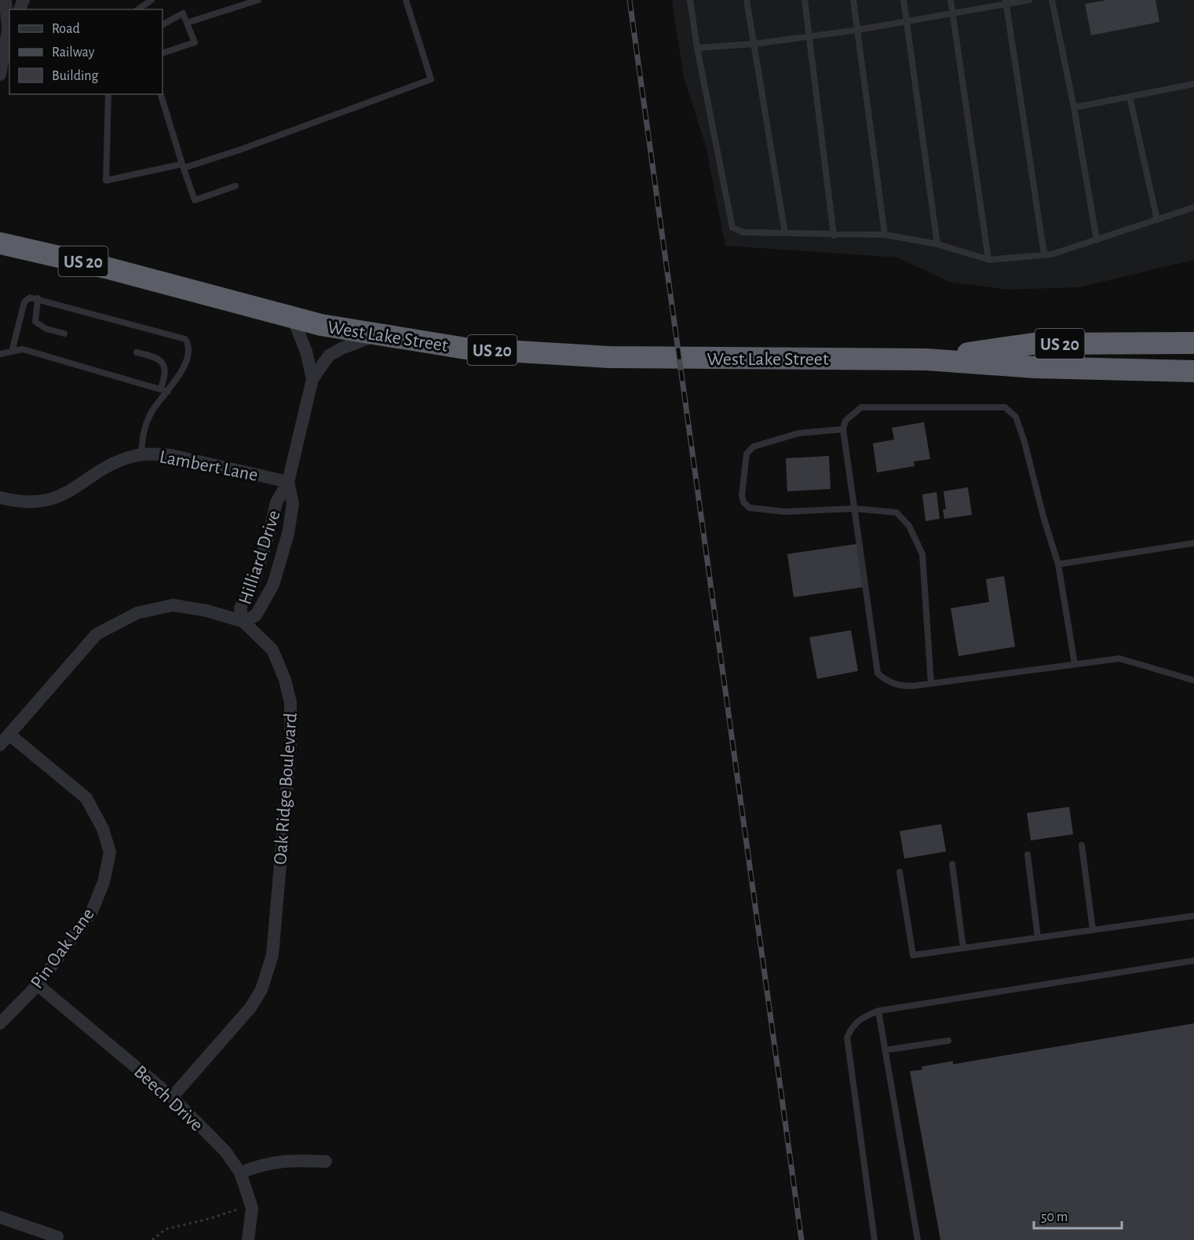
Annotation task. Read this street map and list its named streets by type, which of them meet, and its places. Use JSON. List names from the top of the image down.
{
  "streets": {
    "highway": ["US 20", "West Lake Street"],
    "street": [
      "Lambert Lane",
      "Hilliard Drive",
      "Oak Ridge Boulevard",
      "Pin Oak Lane",
      "Beech Drive"
    ]
  },
  "crossings": [
    ["West Lake Street", "Hilliard Drive"],
    ["Lambert Lane", "Hilliard Drive"],
    ["Hilliard Drive", "Oak Ridge Boulevard"],
    ["Oak Ridge Boulevard", "Pin Oak Lane"],
    ["Oak Ridge Boulevard", "Beech Drive"],
    ["Pin Oak Lane", "Beech Drive"]
  ],
  "legend": ["Road", "Railway", "Building"],
  "scale_bar": "50 m"
}
